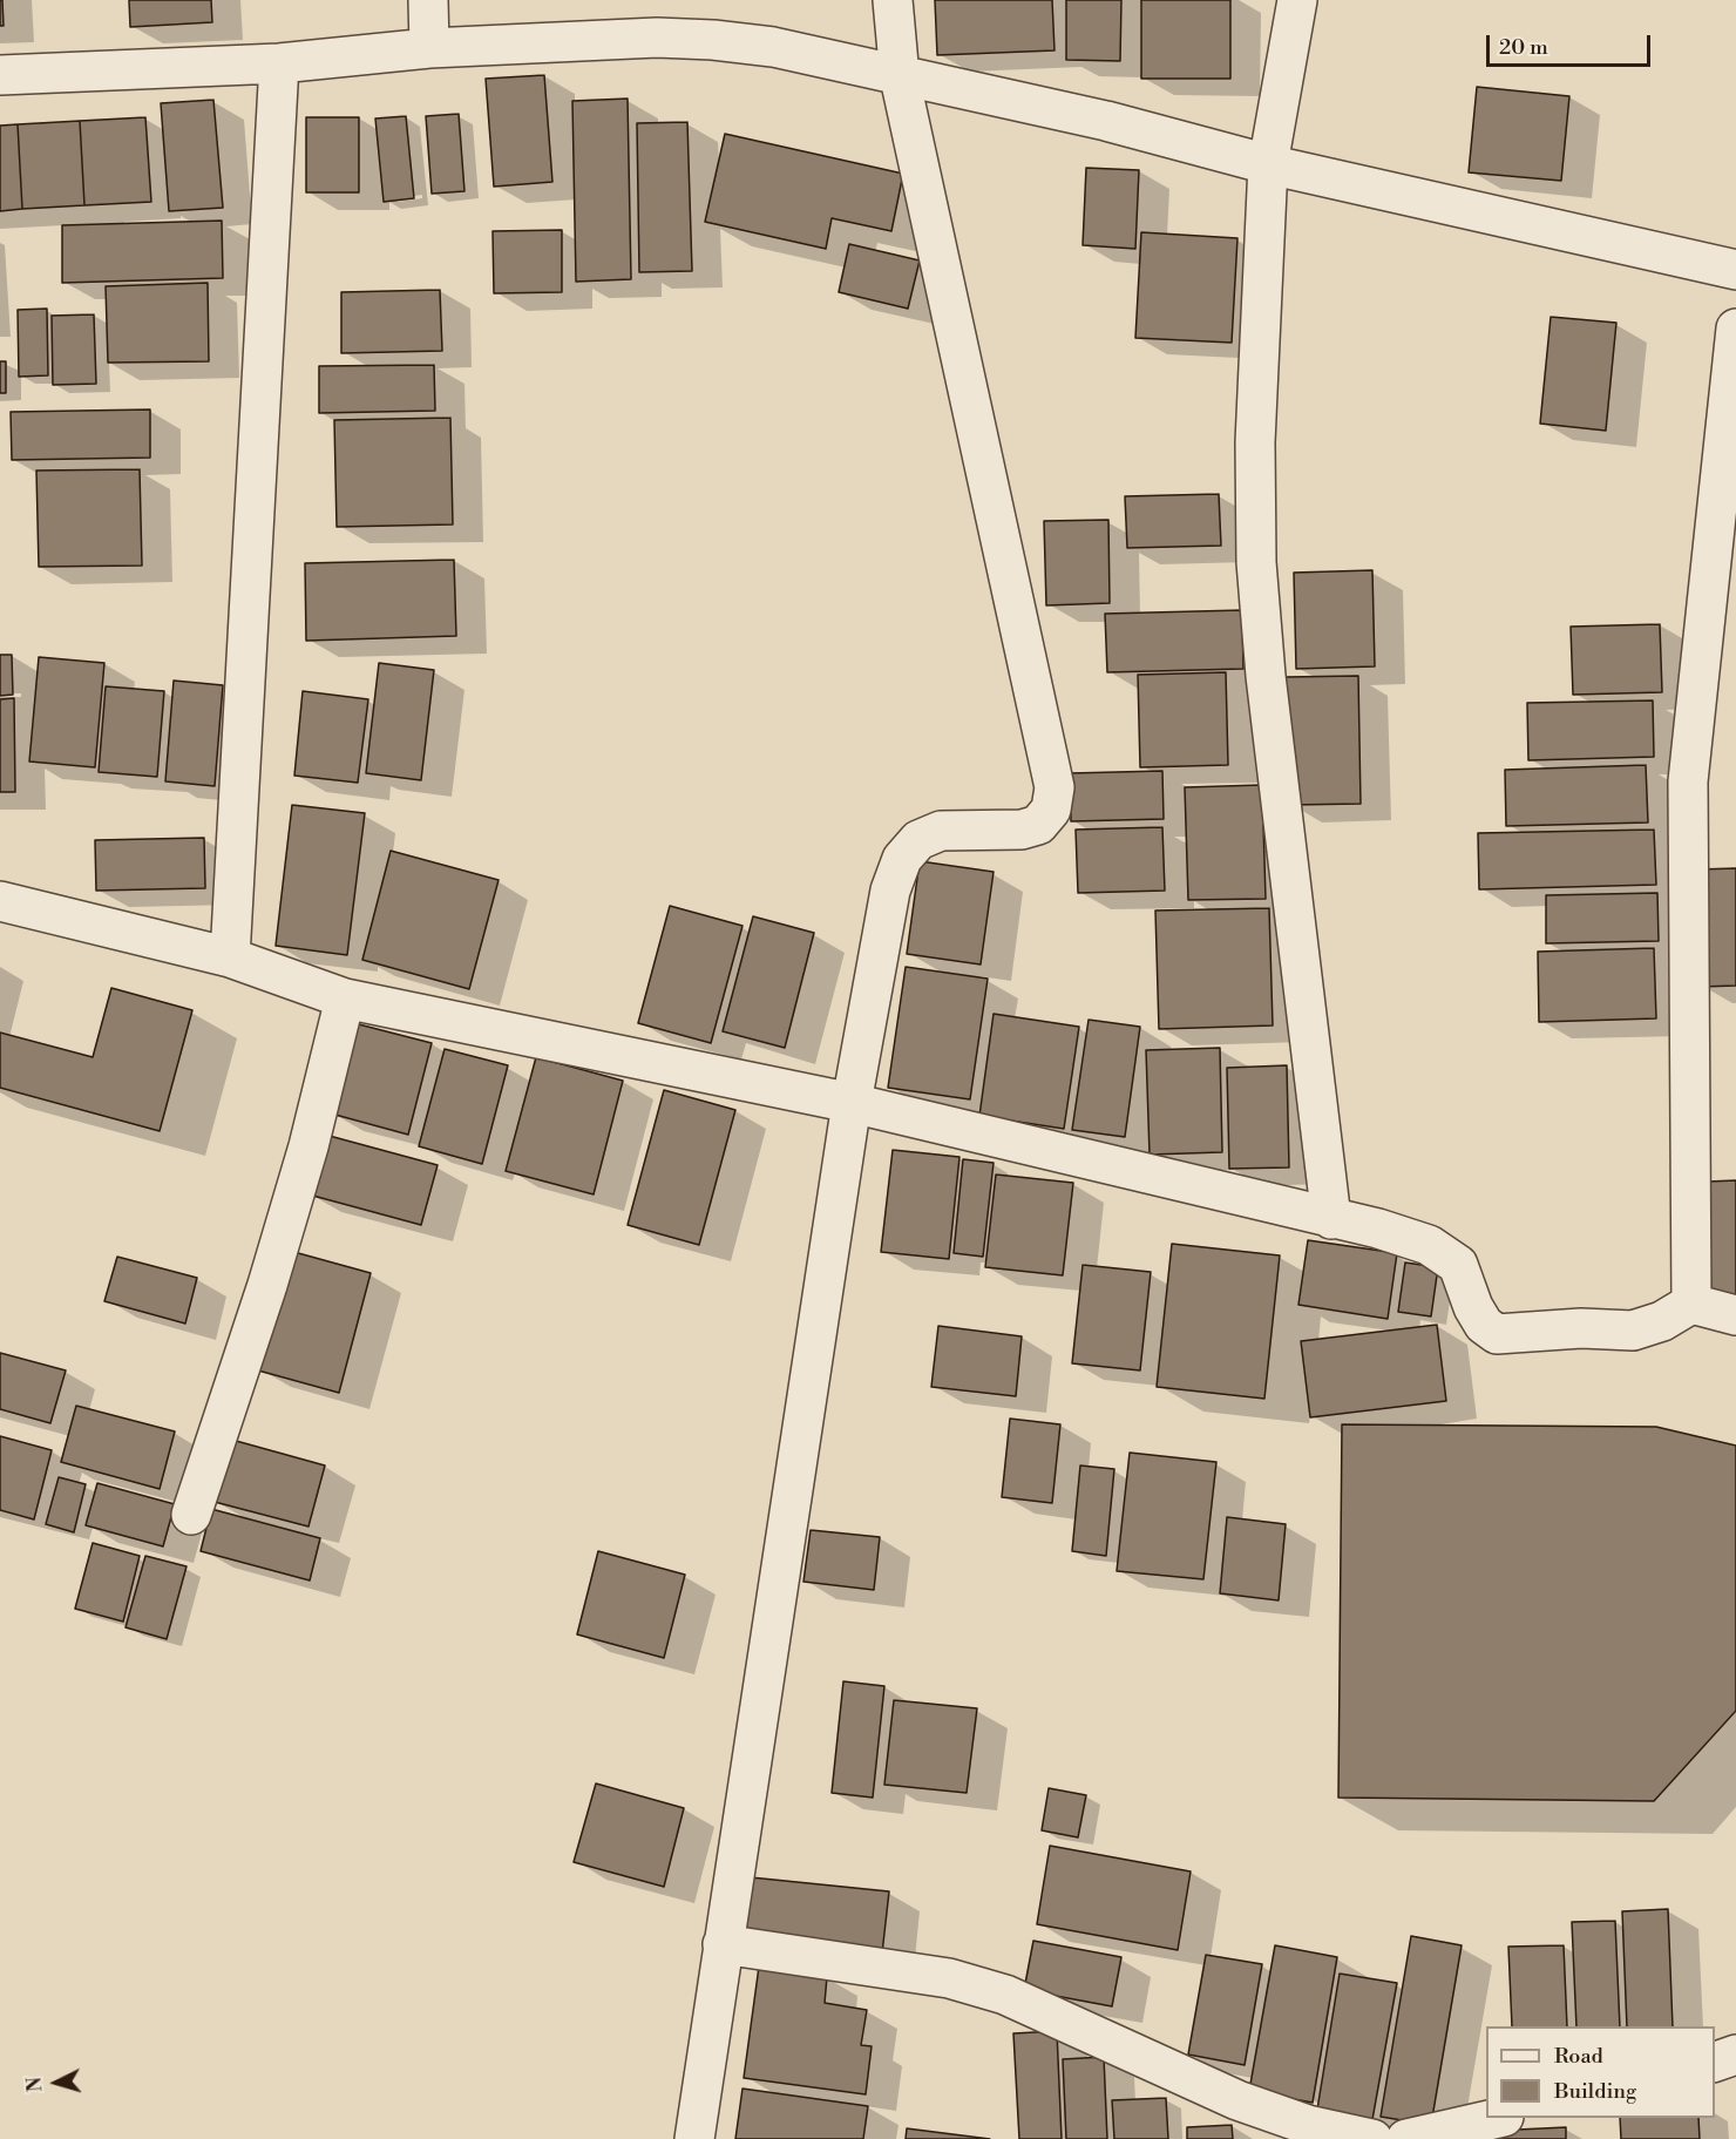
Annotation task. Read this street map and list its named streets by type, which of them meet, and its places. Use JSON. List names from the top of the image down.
{
  "legend": ["Road", "Building"],
  "scale_bar": "20 m",
  "north": "left"
}
